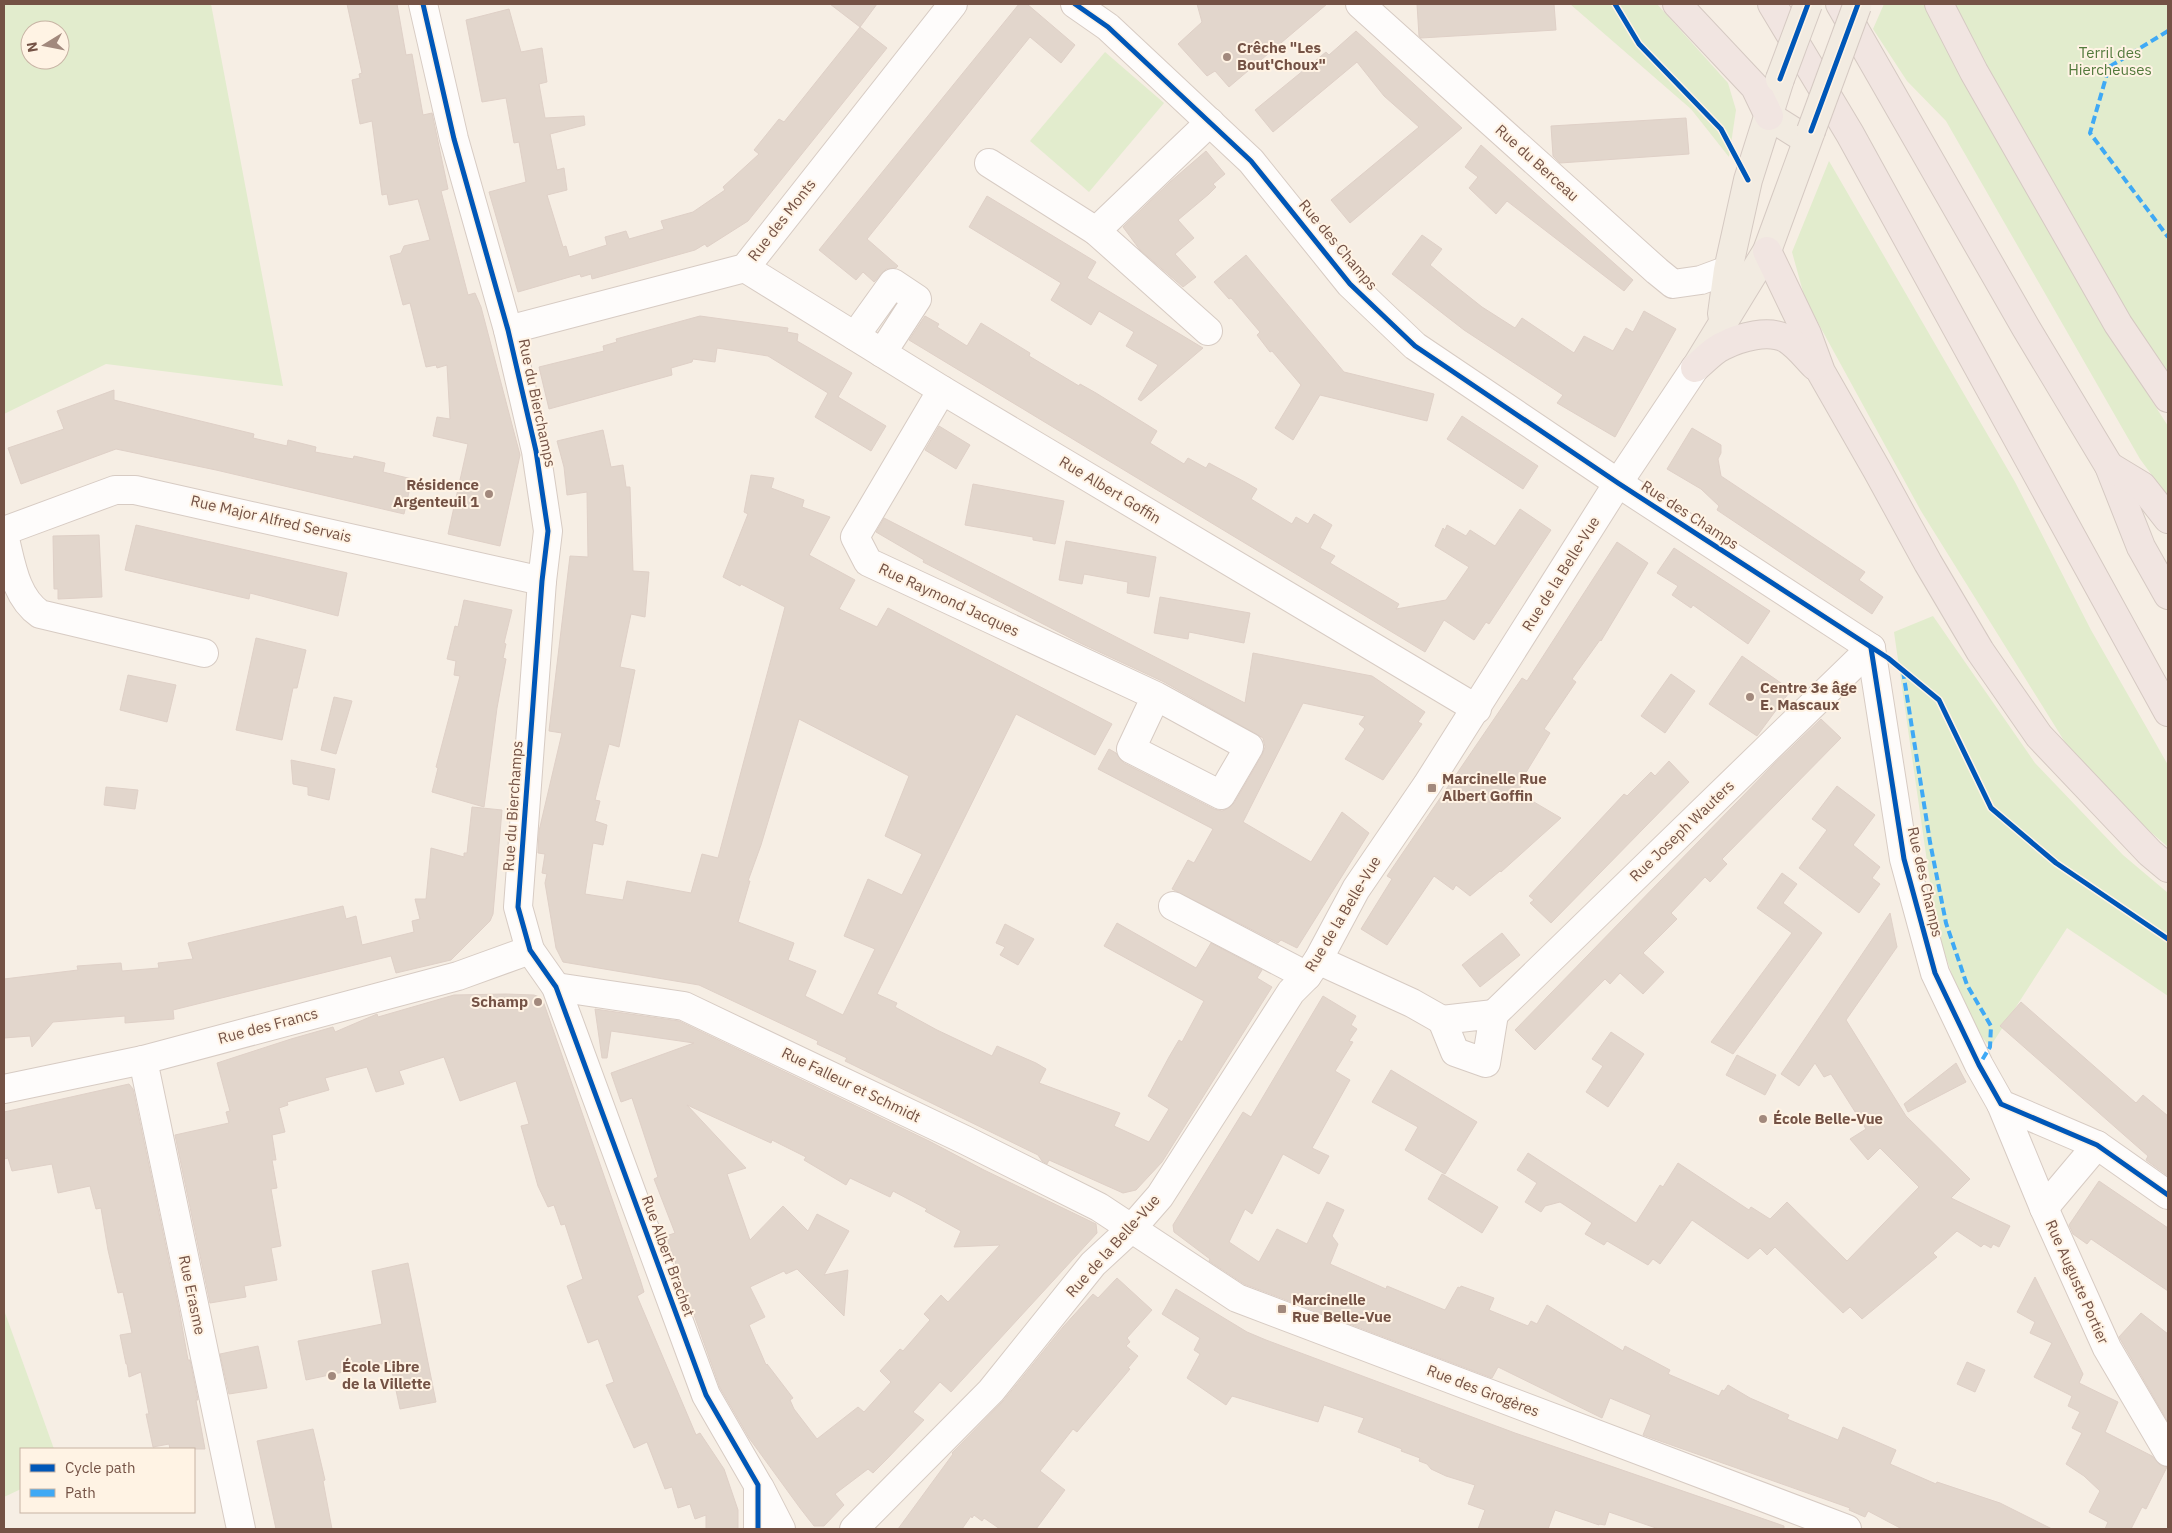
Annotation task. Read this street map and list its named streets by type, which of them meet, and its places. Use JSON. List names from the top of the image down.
{
  "streets": {
    "main road": ["Rue de la Belle-Vue"],
    "street": [
      "Rue du Berceau",
      "Rue des Monts",
      "Rue des Champs",
      "Rue du Bierchamps",
      "Rue Albert Goffin",
      "Rue Major Alfred Servais",
      "Rue Raymond Jacques",
      "Rue Joseph Wauters",
      "Rue des Francs",
      "Rue Falleur et Schmidt",
      "Rue Albert Brachet",
      "Rue Auguste Portier",
      "Rue Erasme",
      "Rue des Grogères"
    ]
  },
  "crossings": [
    ["Rue du Berceau", "Rue de la Belle-Vue"],
    ["Rue des Monts", "Rue du Bierchamps"],
    ["Rue des Monts", "Rue Albert Goffin"],
    ["Rue des Champs", "Rue de la Belle-Vue"],
    ["Rue des Champs", "Rue Joseph Wauters"],
    ["Rue des Champs", "Rue Auguste Portier"],
    ["Rue du Bierchamps", "Rue Major Alfred Servais"],
    ["Rue du Bierchamps", "Rue des Francs"],
    ["Rue du Bierchamps", "Rue Falleur et Schmidt"],
    ["Rue du Bierchamps", "Rue Albert Brachet"],
    ["Rue Albert Goffin", "Rue de la Belle-Vue"],
    ["Rue Albert Goffin", "Rue Raymond Jacques"],
    ["Rue de la Belle-Vue", "Rue Falleur et Schmidt"],
    ["Rue de la Belle-Vue", "Rue des Grogères"],
    ["Rue des Francs", "Rue Erasme"],
    ["Rue Falleur et Schmidt", "Rue Albert Brachet"],
    ["Rue Falleur et Schmidt", "Rue des Grogères"]
  ],
  "parks": ["Terril des Hiercheuses"],
  "places": {
    "other": [
      "Crêche \"Les Bout'Choux\"",
      "Résidence Argenteuil 1",
      "Centre 3e âge E. Mascaux",
      "Schamp",
      "École Belle-Vue",
      "École Libre de la Villette"
    ],
    "transit": ["Marcinelle Rue Albert Goffin", "Marcinelle Rue Belle-Vue"]
  },
  "legend": ["Cycle path", "Path"],
  "north": "left"
}
